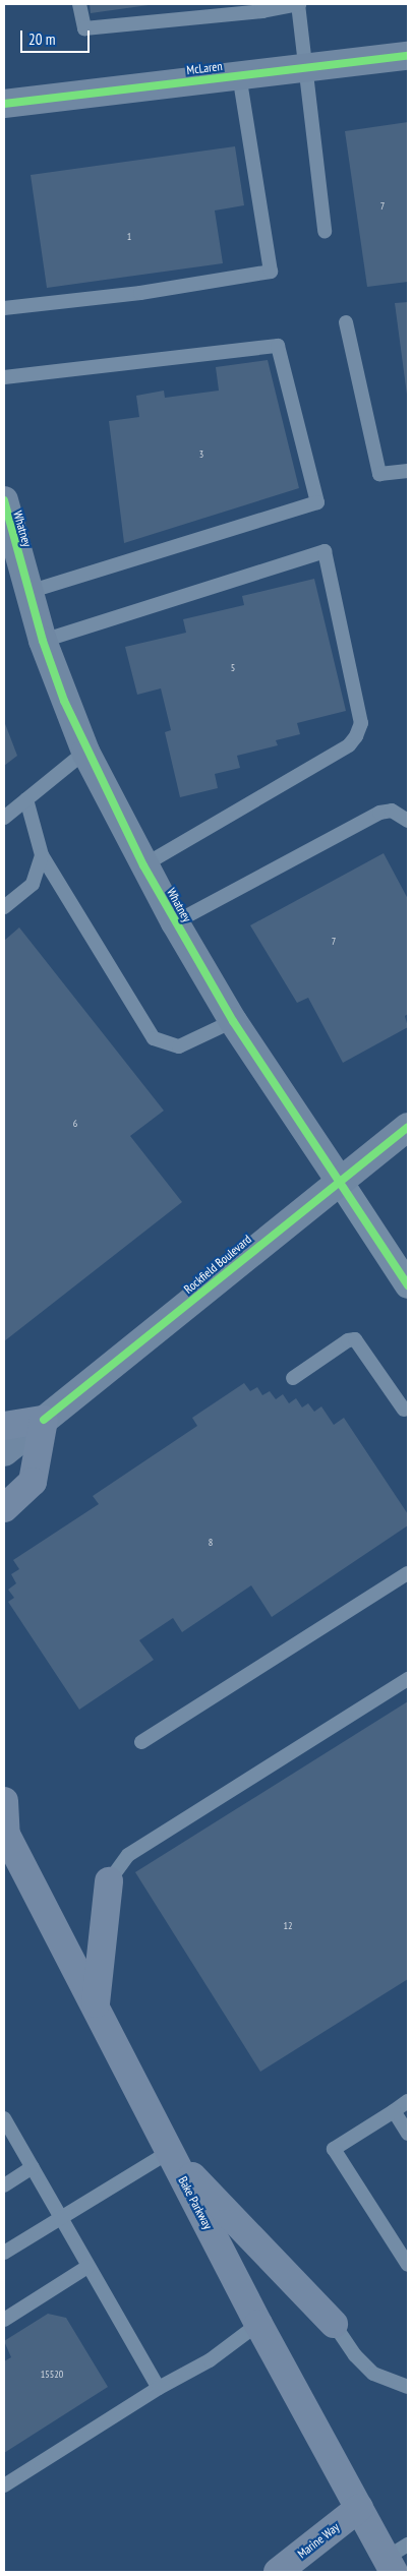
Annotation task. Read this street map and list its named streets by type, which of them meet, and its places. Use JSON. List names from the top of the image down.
{
  "streets": {
    "main road": ["Bake Parkway", "Marine Way"],
    "street": ["McLaren", "Whatney", "Rockfield Boulevard"]
  },
  "crossings": [
    ["Whatney", "Rockfield Boulevard"],
    ["Bake Parkway", "Marine Way"]
  ],
  "house_numbers": [
    "7",
    "1",
    "3",
    "5",
    "7",
    "6",
    "8",
    "12",
    "15520"
  ],
  "scale_bar": "20 m"
}
